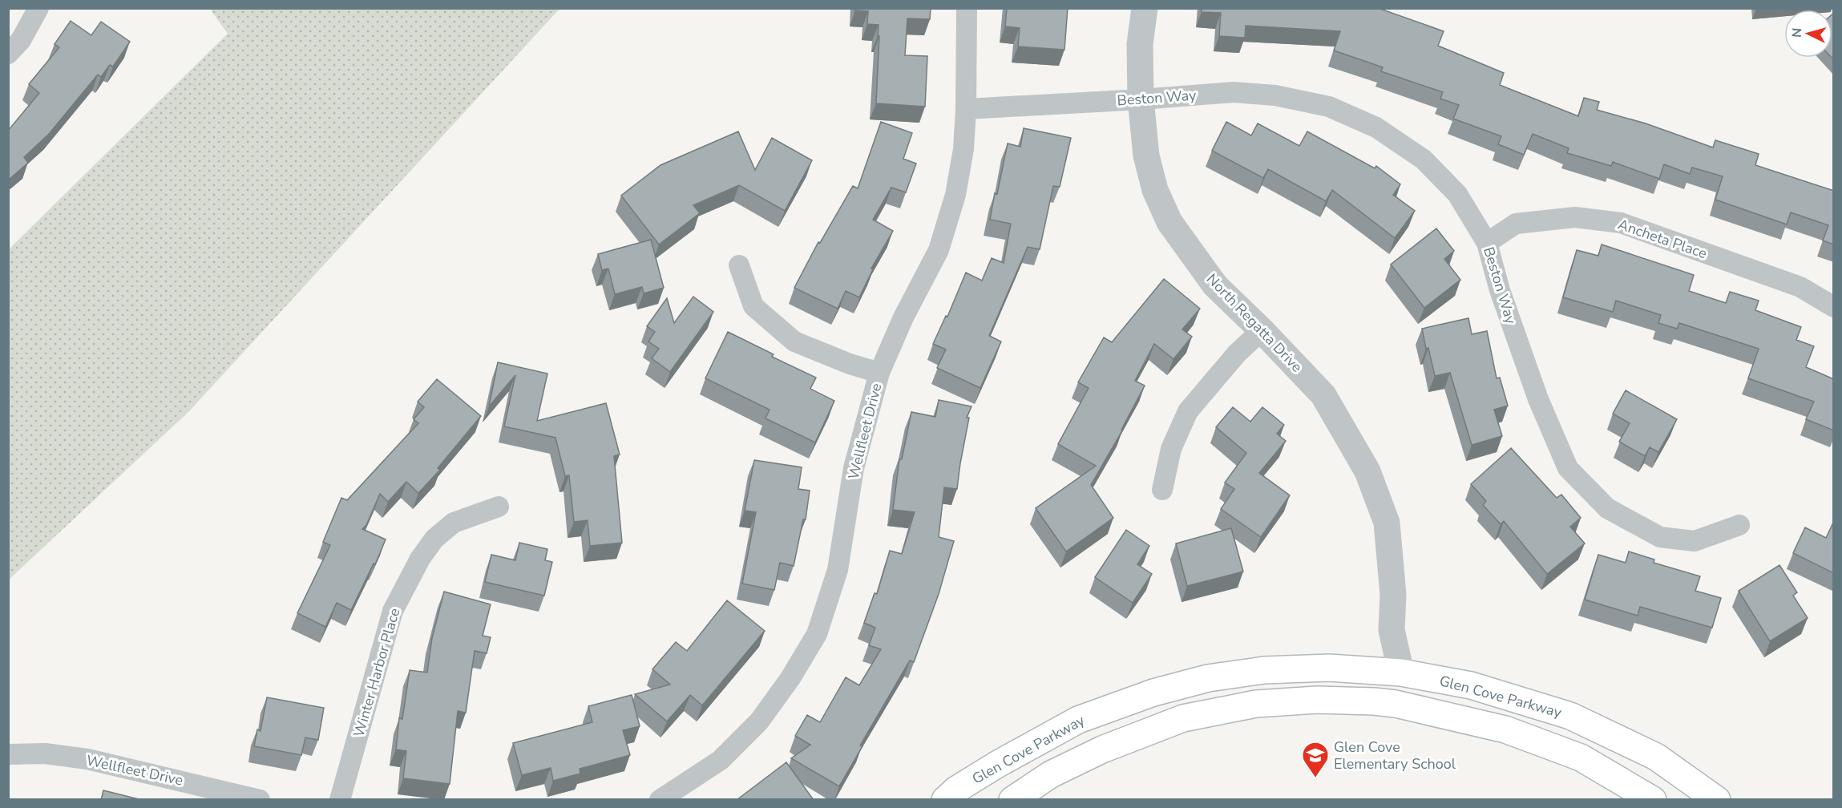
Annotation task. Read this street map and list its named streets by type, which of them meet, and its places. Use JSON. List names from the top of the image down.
{
  "streets": {
    "main road": ["Glen Cove Parkway"],
    "street": [
      "Beston Way",
      "Ancheta Place",
      "North Regatta Drive",
      "Wellfleet Drive",
      "Winter Harbor Place"
    ]
  },
  "crossings": [
    ["Beston Way", "Ancheta Place"],
    ["Beston Way", "North Regatta Drive"],
    ["Beston Way", "Wellfleet Drive"],
    ["North Regatta Drive", "Glen Cove Parkway"]
  ],
  "places": {
    "school or university": ["Glen Cove Elementary School"]
  },
  "north": "left"
}
